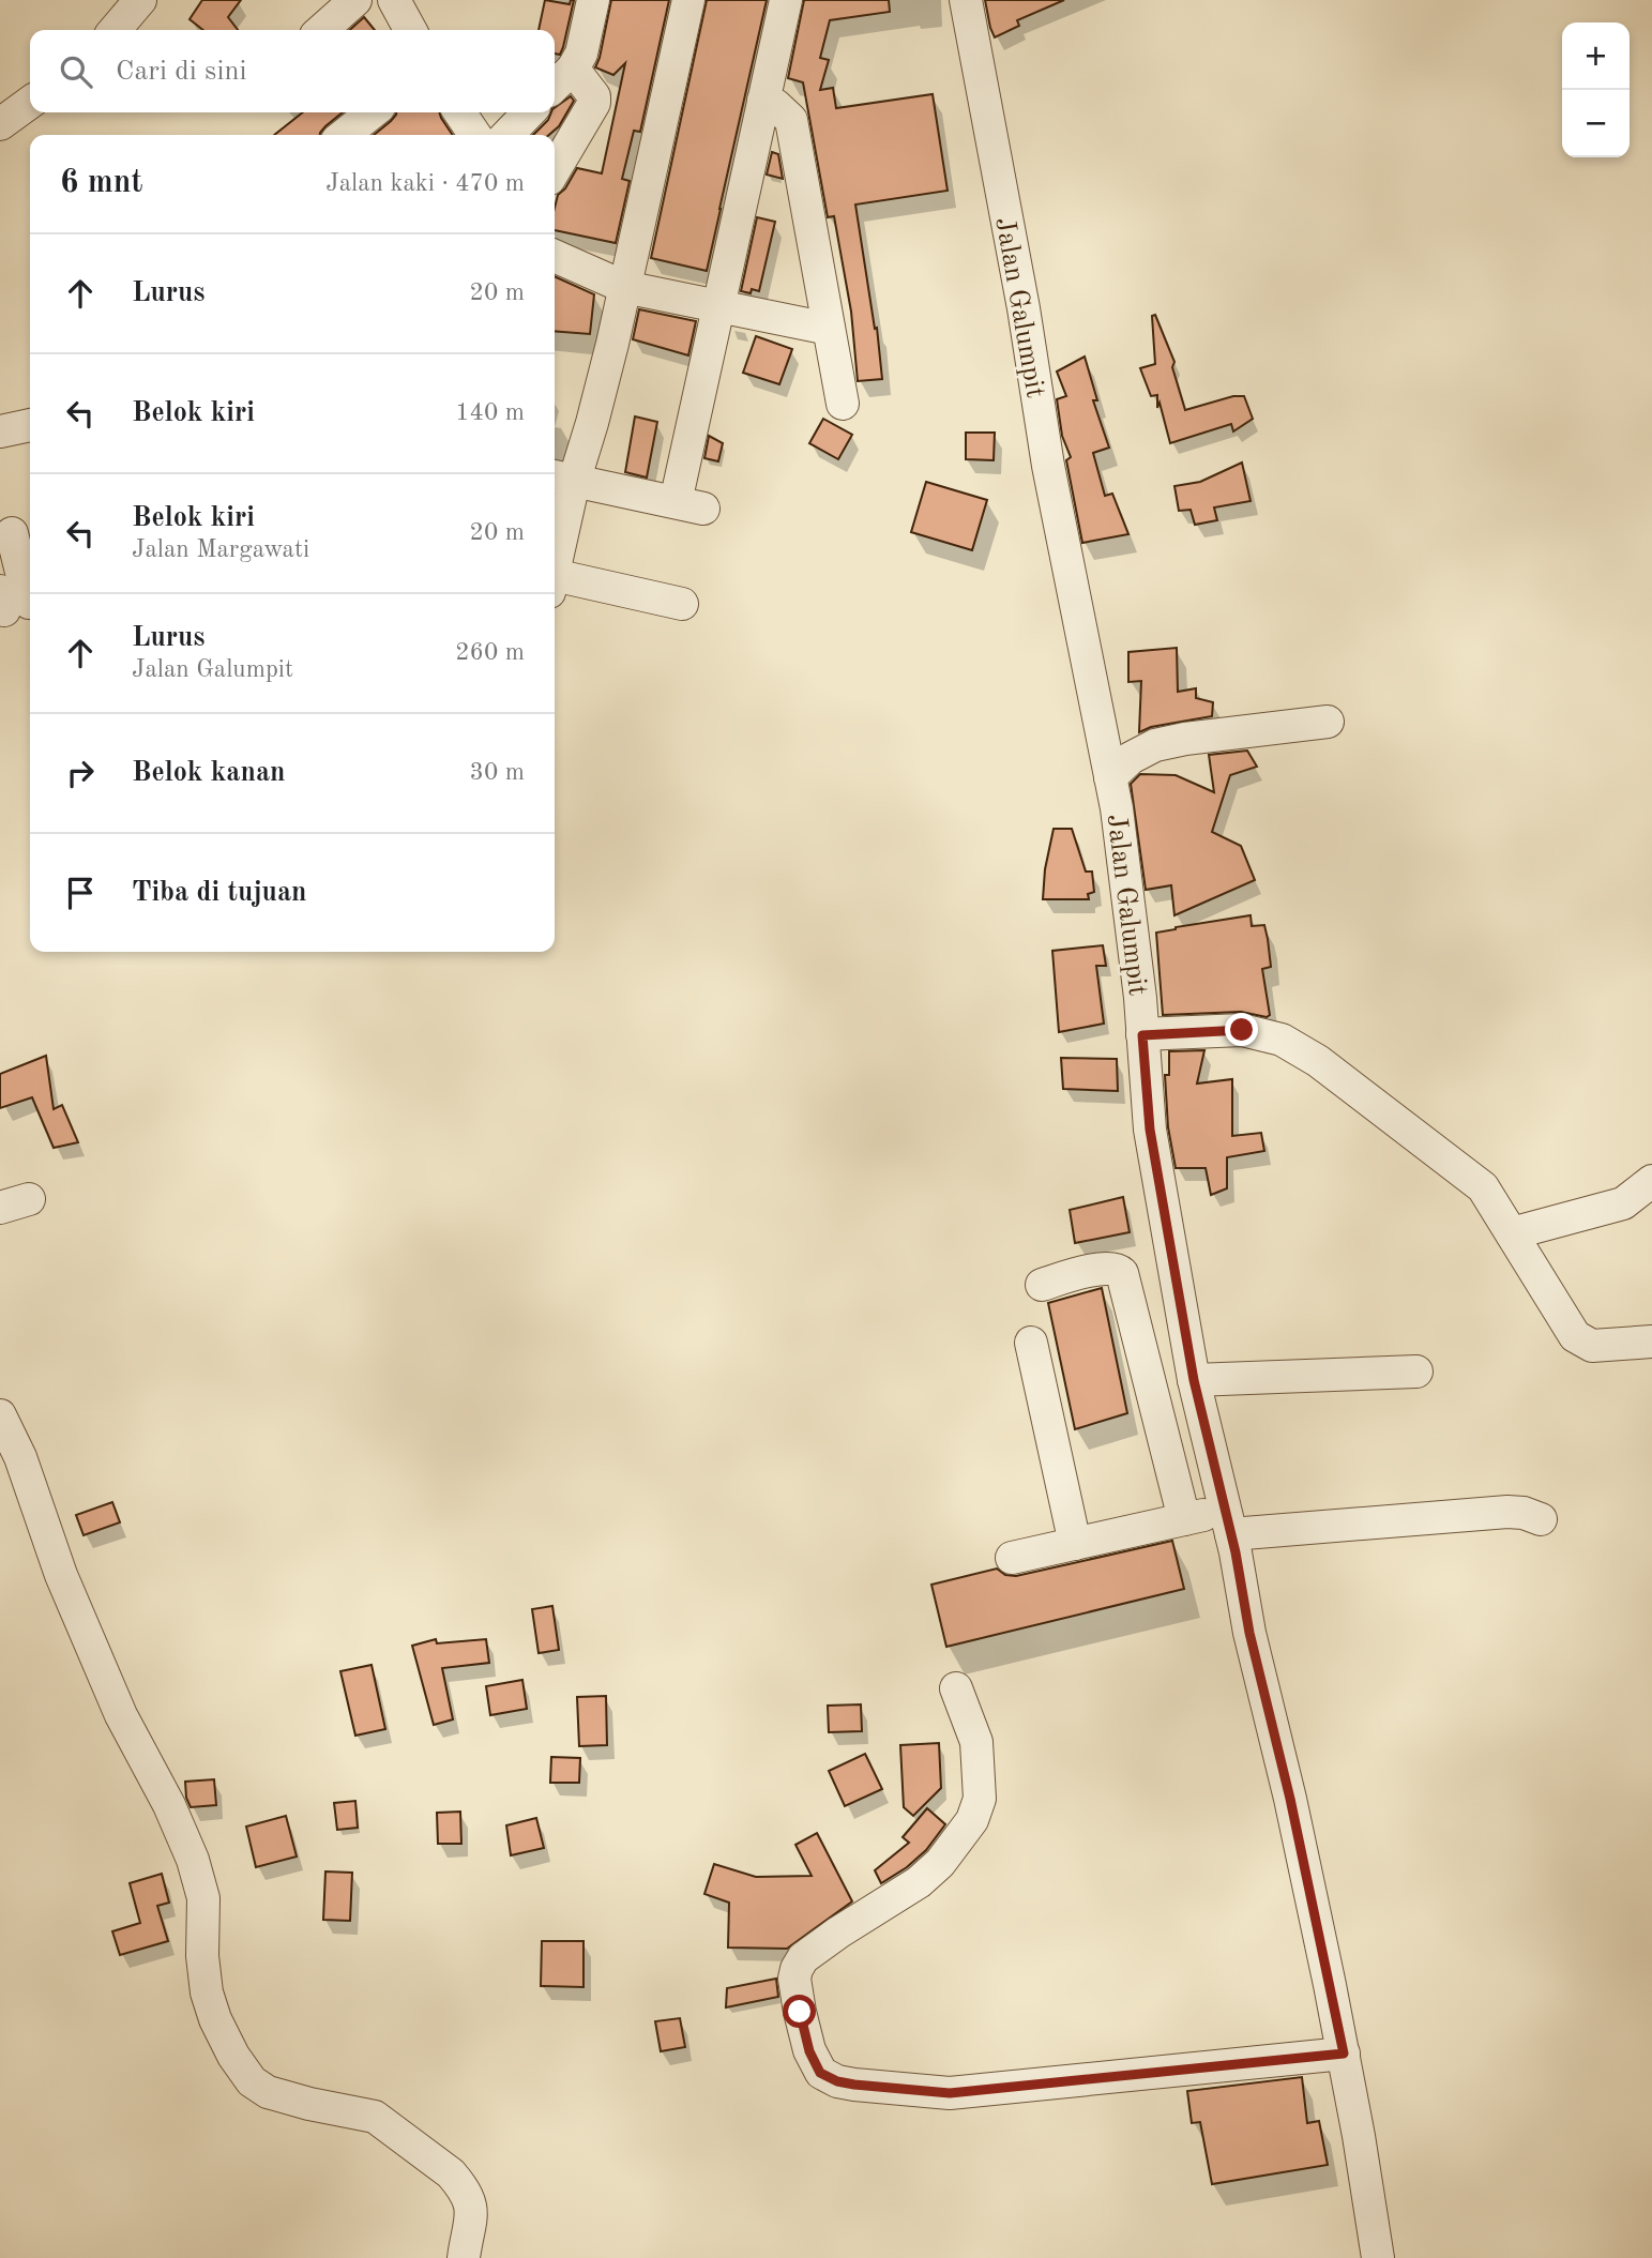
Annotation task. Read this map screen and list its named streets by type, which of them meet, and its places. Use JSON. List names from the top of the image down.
{
  "streets": {
    "street": ["Jalan Galumpit"]
  },
  "page": {
    "map_buttons": ["+", "−"],
    "search": "Cari di sini",
    "heading": ["6 mnt", "Jalan kaki · 470 m"],
    "list": [
      ["Lurus", "20 m"],
      ["Belok kiri", "140 m"],
      ["Belok kiri", "Jalan Margawati", "20 m"],
      ["Lurus", "Jalan Galumpit", "260 m"],
      ["Belok kanan", "30 m"],
      "Tiba di tujuan"
    ]
  }
}
